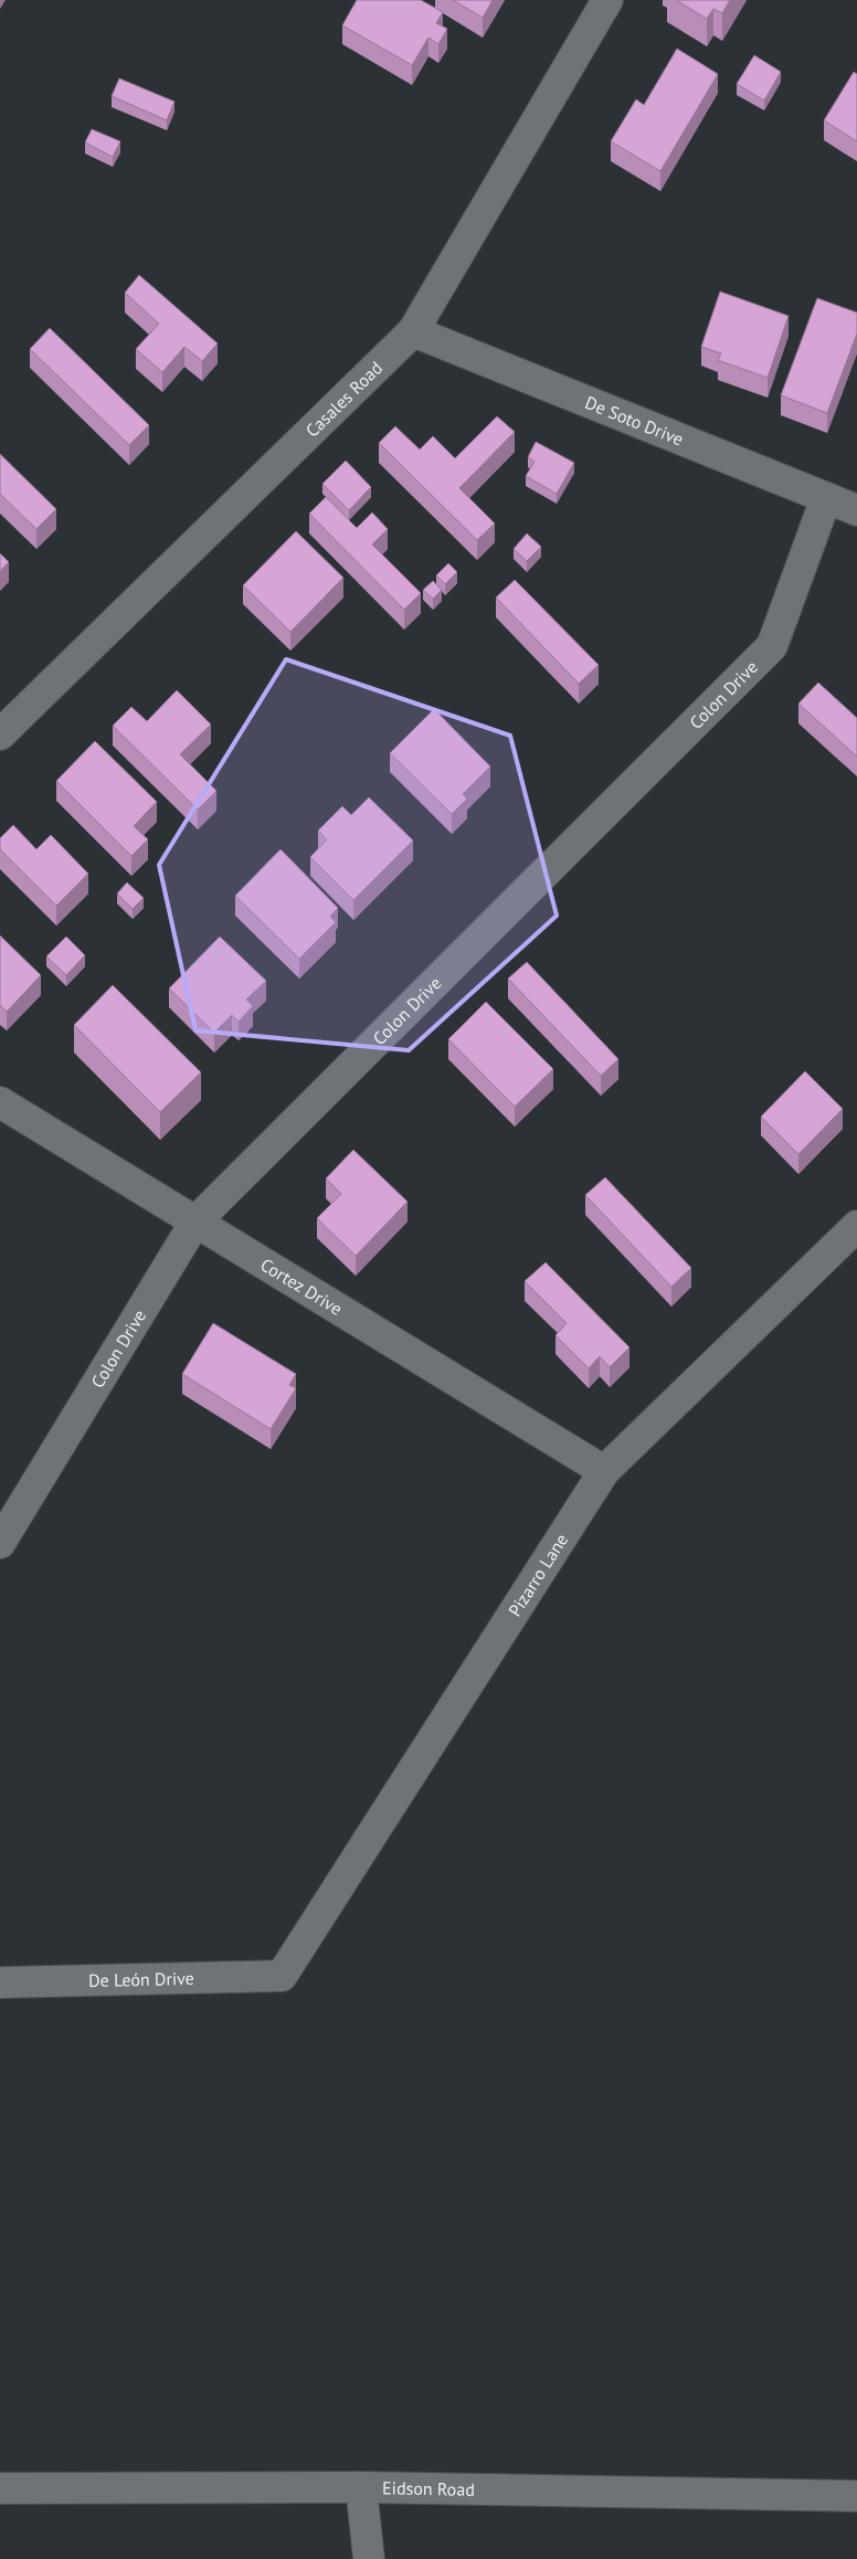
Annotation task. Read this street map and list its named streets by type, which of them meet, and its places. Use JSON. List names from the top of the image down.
{
  "streets": {
    "street": [
      "Casales Road",
      "De Soto Drive",
      "Colon Drive",
      "Cortez Drive",
      "Pizarro Lane",
      "De León Drive",
      "Eidson Road"
    ]
  },
  "crossings": [
    ["Casales Road", "De Soto Drive"],
    ["De Soto Drive", "Colon Drive"],
    ["Colon Drive", "Cortez Drive"],
    ["Cortez Drive", "Pizarro Lane"],
    ["Pizarro Lane", "De León Drive"]
  ]
}
